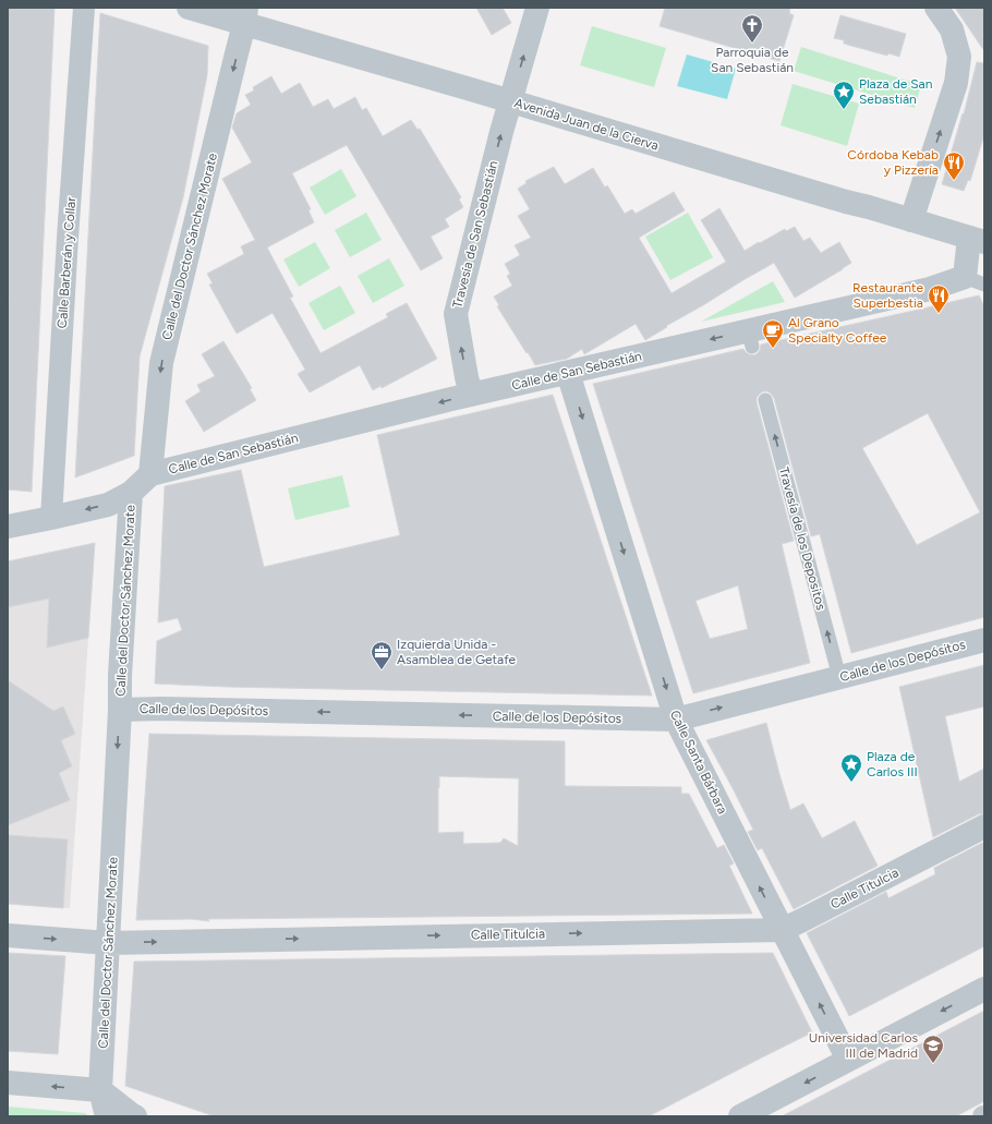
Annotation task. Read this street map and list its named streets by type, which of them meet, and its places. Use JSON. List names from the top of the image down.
{
  "streets": {
    "street": [
      "Avenida Juan de la Cierva",
      "Travesía de San Sebastián",
      "Calle del Doctor Sánchez Morate",
      "Calle Barberán y Collar",
      "Calle de San Sebastián",
      "Calle de los Depósitos",
      "Calle Santa Bárbara",
      "Calle Titulcia"
    ],
    "lane": ["Travesía de los Depositos"]
  },
  "crossings": [
    ["Avenida Juan de la Cierva", "Travesía de San Sebastián"],
    ["Avenida Juan de la Cierva", "Calle del Doctor Sánchez Morate"],
    ["Avenida Juan de la Cierva", "Calle de San Sebastián"],
    ["Travesía de San Sebastián", "Calle de San Sebastián"],
    ["Calle del Doctor Sánchez Morate", "Calle de San Sebastián"],
    ["Calle del Doctor Sánchez Morate", "Calle de los Depósitos"],
    ["Calle del Doctor Sánchez Morate", "Calle Titulcia"],
    ["Calle de San Sebastián", "Calle Santa Bárbara"],
    ["Travesía de los Depositos", "Calle de los Depósitos"],
    ["Calle de los Depósitos", "Calle Santa Bárbara"],
    ["Calle Santa Bárbara", "Calle Titulcia"]
  ],
  "one_way": [
    "Travesía de San Sebastián",
    "Calle del Doctor Sánchez Morate",
    "Calle de San Sebastián",
    "Travesía de los Depositos",
    "Calle Titulcia"
  ],
  "places": {
    "church": ["Parroquia de San Sebastián"],
    "place": ["Plaza de San Sebastián", "Plaza de Carlos III"],
    "restaurant": ["Córdoba Kebab y Pizzería", "Restaurante Superbestia"],
    "cafe": ["Al Grano Specialty Coffee"],
    "office": ["Izquierda Unida - Asamblea de Getafe"],
    "school or university": ["Universidad Carlos III de Madrid"]
  }
}
